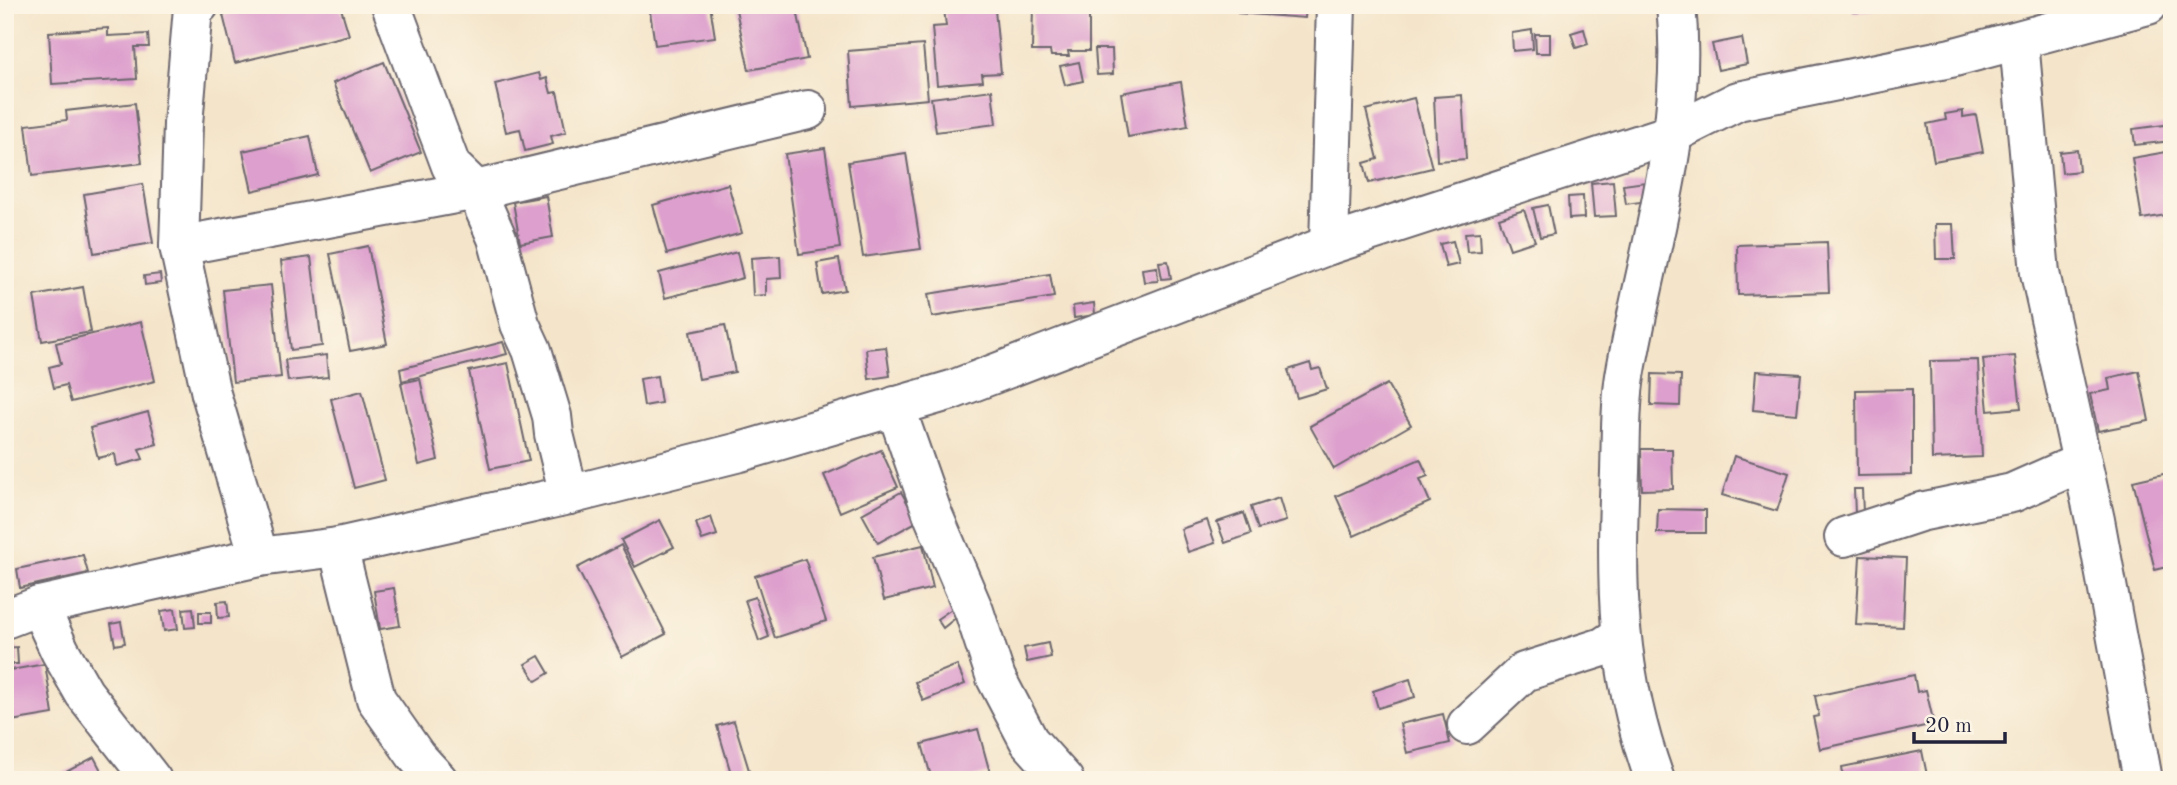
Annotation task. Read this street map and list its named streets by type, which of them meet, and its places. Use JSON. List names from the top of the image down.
{
  "scale_bar": "20 m"
}
